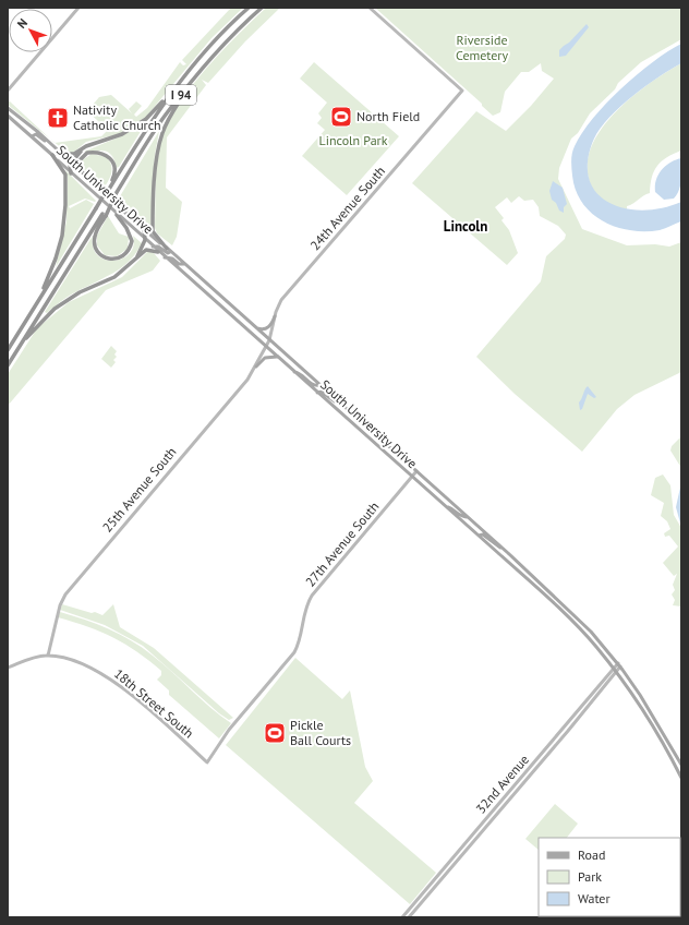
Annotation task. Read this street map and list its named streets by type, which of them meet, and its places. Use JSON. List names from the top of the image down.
{
  "streets": {
    "highway": ["I 94"],
    "main road": ["South University Drive"],
    "street": [
      "24th Avenue South",
      "25th Avenue South",
      "27th Avenue South",
      "18th Street South",
      "32nd Avenue"
    ]
  },
  "crossings": [
    ["South University Drive", "24th Avenue South"],
    ["South University Drive", "25th Avenue South"],
    ["South University Drive", "27th Avenue South"],
    ["South University Drive", "32nd Avenue"],
    ["24th Avenue South", "25th Avenue South"],
    ["25th Avenue South", "18th Street South"],
    ["27th Avenue South", "18th Street South"]
  ],
  "districts": ["Lincoln"],
  "parks": ["Riverside Cemetery", "Lincoln Park"],
  "places": {
    "sports": ["North Field", "Pickle Ball Courts"],
    "church": ["Nativity Catholic Church"]
  },
  "legend": ["Road", "Park", "Water"],
  "north": "top left"
}
